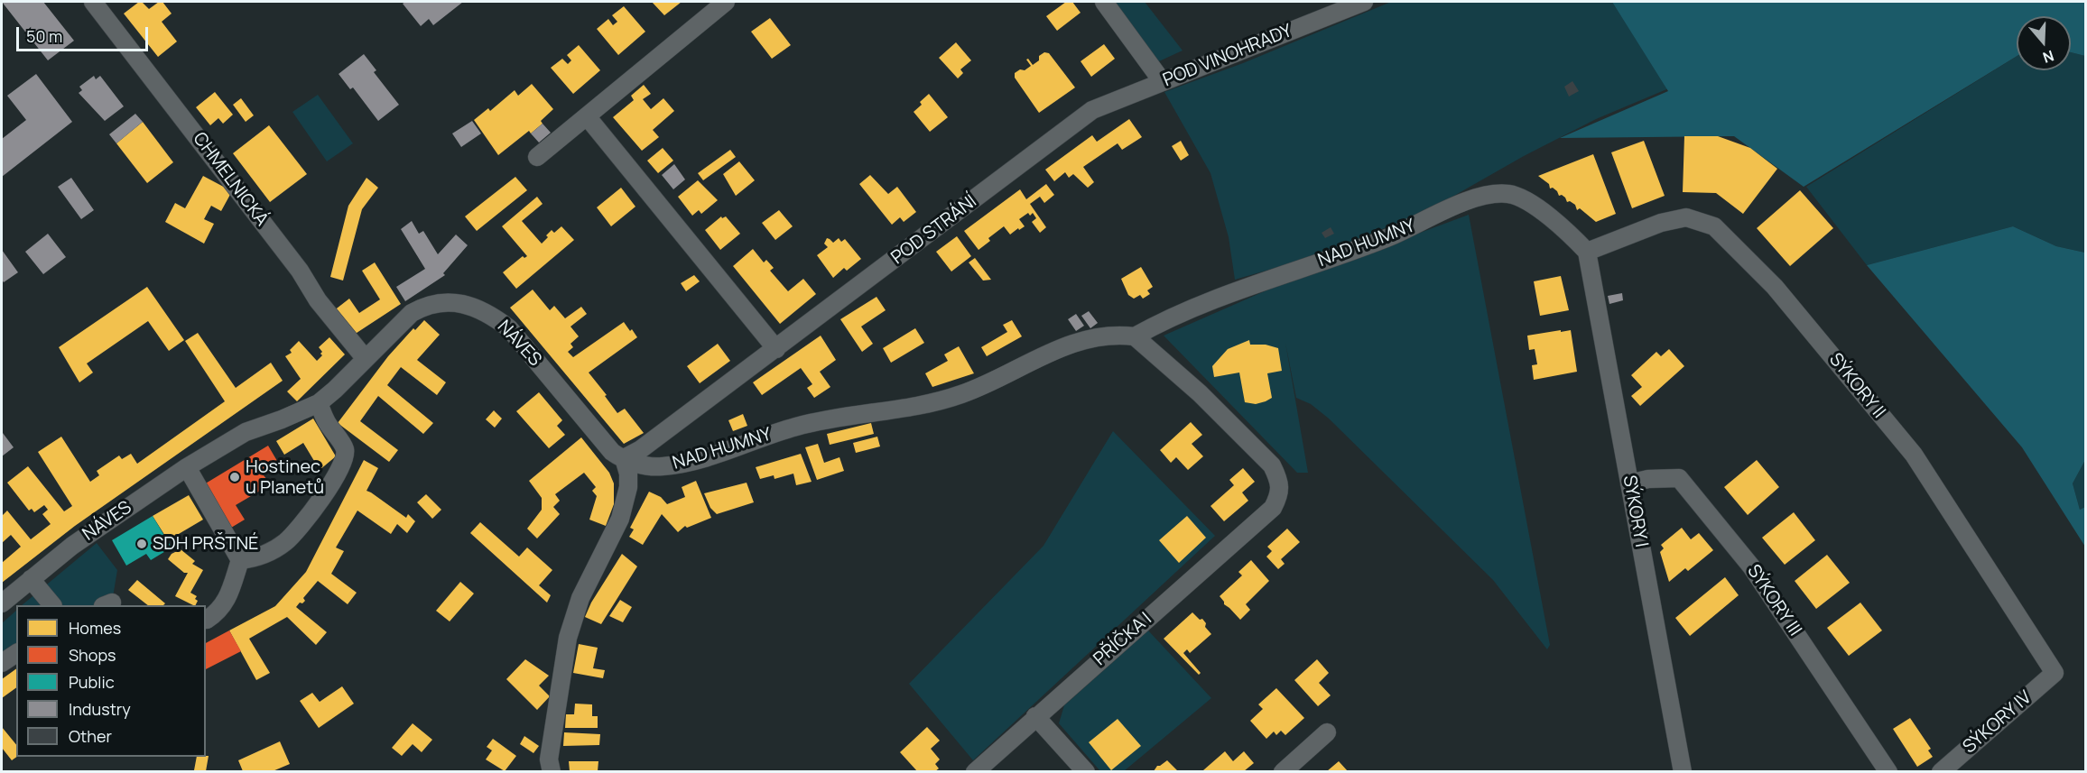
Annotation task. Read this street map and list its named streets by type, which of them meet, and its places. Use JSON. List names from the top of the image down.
{
  "streets": {
    "street": [
      "POD VINOHRADY",
      "CHMELNICKÁ",
      "POD STRÁNÍ",
      "NAD HUMNY",
      "NÁVES",
      "SÝKORY II",
      "SÝKORY I",
      "SÝKORY III",
      "PŘÍČKA I",
      "SÝKORY IV"
    ]
  },
  "crossings": [
    ["POD VINOHRADY", "POD STRÁNÍ"],
    ["CHMELNICKÁ", "NÁVES"],
    ["POD STRÁNÍ", "NAD HUMNY"],
    ["POD STRÁNÍ", "NÁVES"],
    ["NAD HUMNY", "NÁVES"],
    ["NAD HUMNY", "SÝKORY II"],
    ["NAD HUMNY", "SÝKORY I"],
    ["NAD HUMNY", "PŘÍČKA I"],
    ["SÝKORY II", "SÝKORY I"],
    ["SÝKORY II", "SÝKORY IV"],
    ["SÝKORY I", "SÝKORY III"]
  ],
  "places": ["Hostinec u Planetů", "SDH PRŠTNÉ"],
  "legend": [
    "Homes",
    "Shops",
    "Public",
    "Industry",
    "Other"
  ],
  "scale_bar": "50 m",
  "north": "bottom"
}
